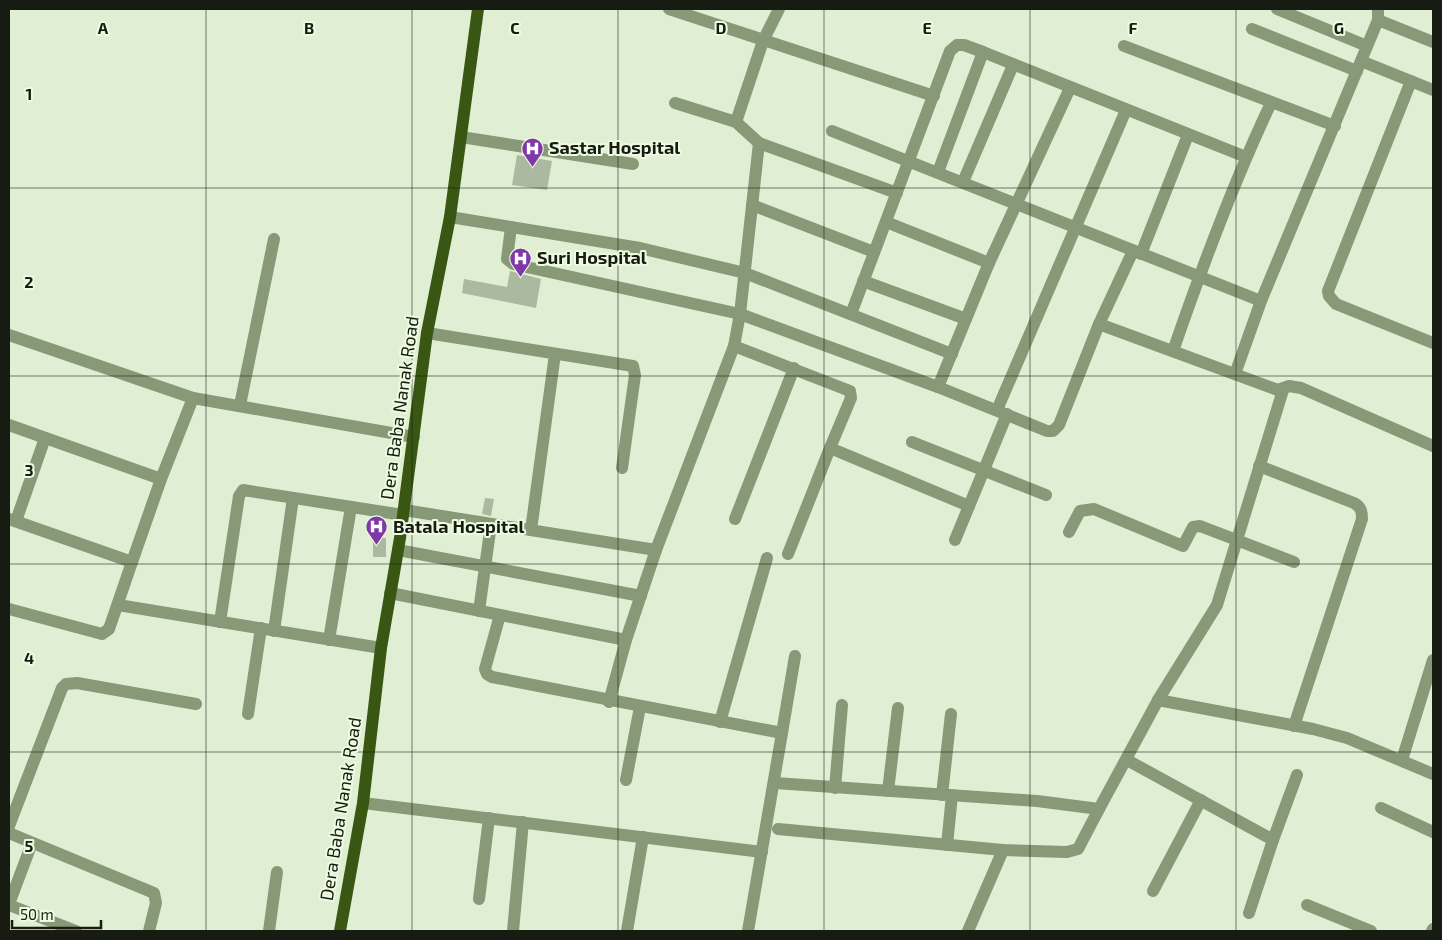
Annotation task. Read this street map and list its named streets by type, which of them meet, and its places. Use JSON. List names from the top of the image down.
{
  "streets": {
    "main road": ["Dera Baba Nanak Road"]
  },
  "places": {
    "hospital": ["Sastar Hospital", "Suri Hospital", "Batala Hospital"]
  },
  "scale_bar": "50 m",
  "grid": {
    "columns": [
      "A",
      "B",
      "C",
      "D",
      "E",
      "F",
      "G"
    ],
    "rows": [
      "1",
      "2",
      "3",
      "4",
      "5"
    ]
  }
}
